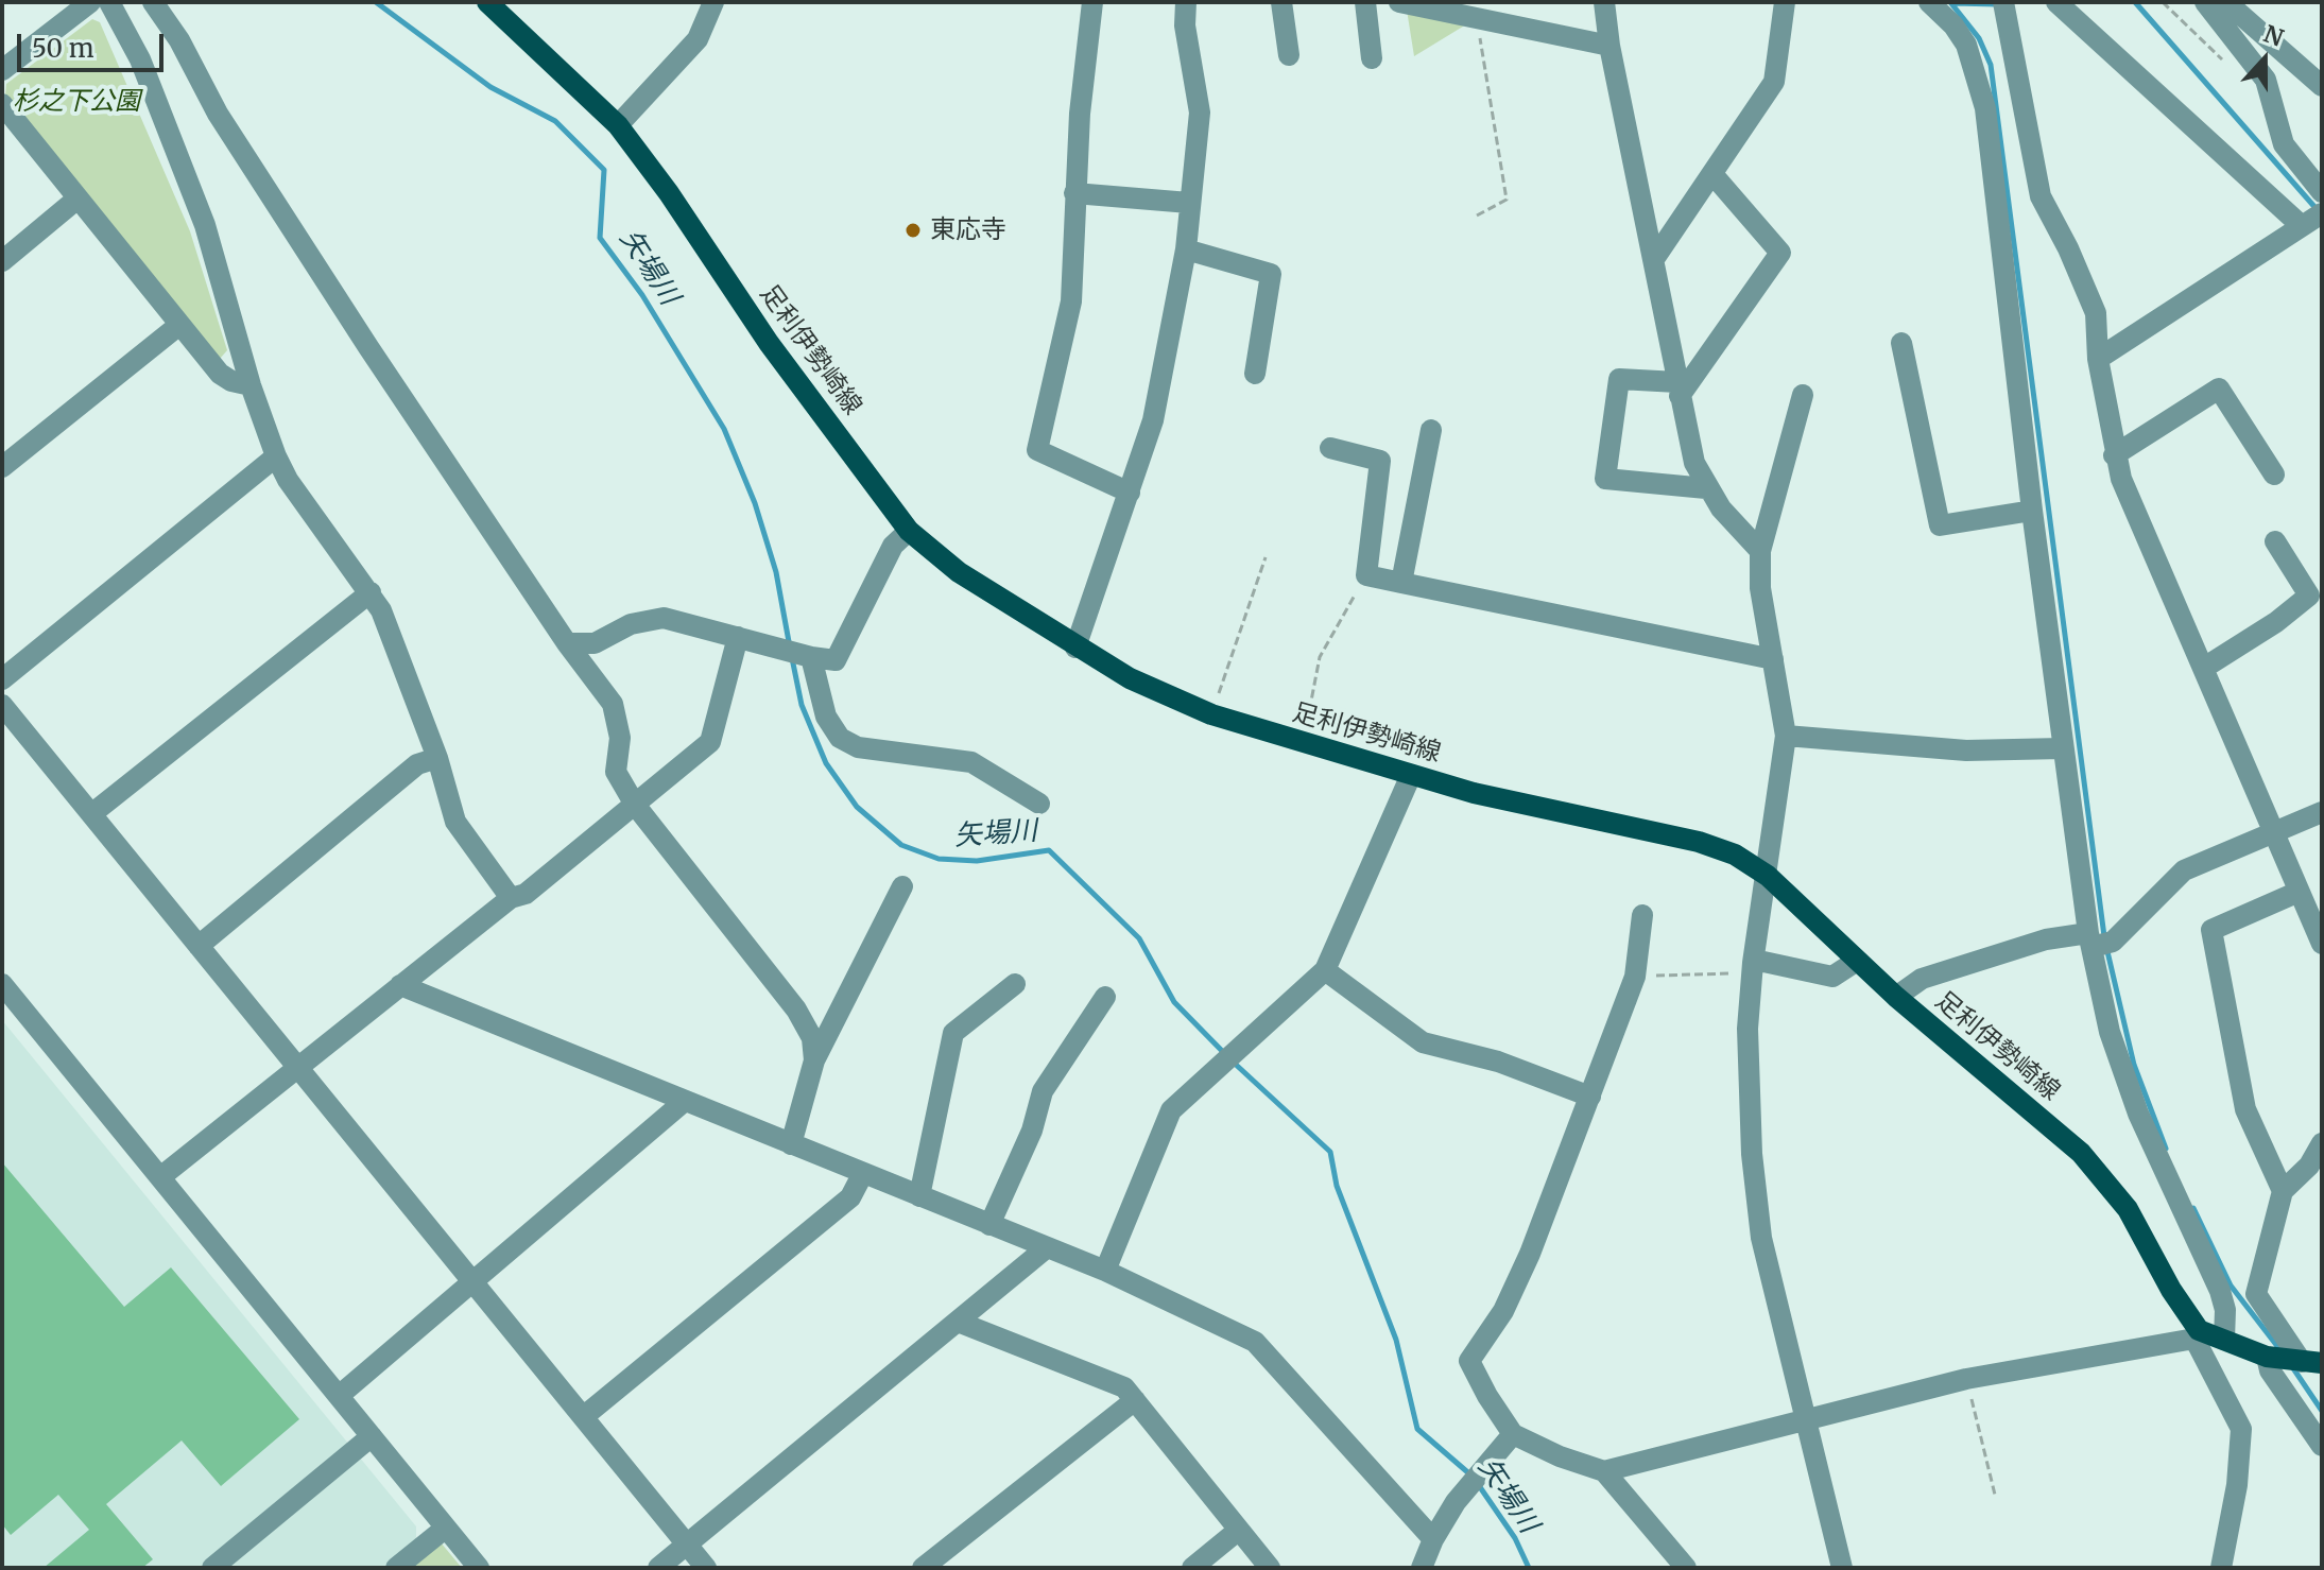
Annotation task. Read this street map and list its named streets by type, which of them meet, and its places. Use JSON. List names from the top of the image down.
{
  "streets": {
    "main road": ["足利伊勢崎線"]
  },
  "water": ["矢場川"],
  "parks": ["杉之下公園"],
  "places": ["東応寺"],
  "scale_bar": "50 m",
  "north": "top"
}
